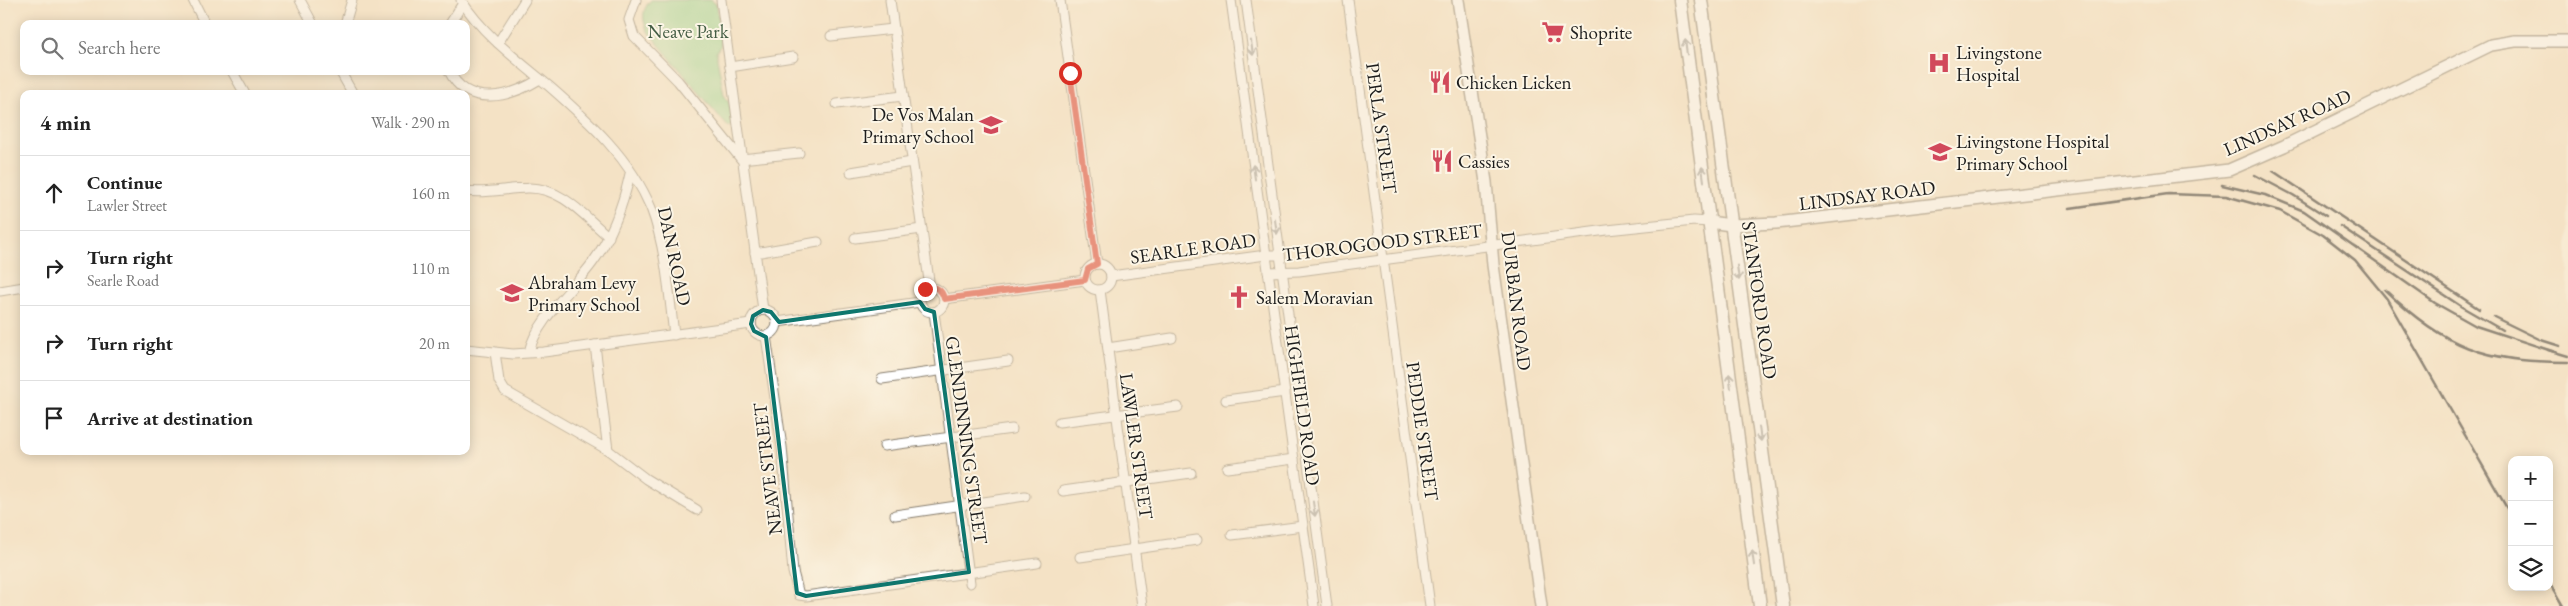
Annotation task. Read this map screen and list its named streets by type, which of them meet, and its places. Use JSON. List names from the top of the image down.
{
  "streets": {
    "main road": ["STANFORD ROAD"],
    "street": [
      "LINDSAY ROAD",
      "PERLA STREET",
      "THOROGOOD STREET",
      "SEARLE ROAD",
      "DAN ROAD",
      "DURBAN ROAD",
      "HIGHFIELD ROAD",
      "PEDDIE STREET",
      "GLENDINNING STREET",
      "LAWLER STREET",
      "NEAVE STREET"
    ]
  },
  "crossings": [
    ["LINDSAY ROAD", "THOROGOOD STREET"],
    ["LINDSAY ROAD", "STANFORD ROAD"],
    ["PERLA STREET", "THOROGOOD STREET"],
    ["PERLA STREET", "PEDDIE STREET"],
    ["THOROGOOD STREET", "STANFORD ROAD"],
    ["THOROGOOD STREET", "DURBAN ROAD"],
    ["THOROGOOD STREET", "HIGHFIELD ROAD"],
    ["THOROGOOD STREET", "PEDDIE STREET"],
    ["SEARLE ROAD", "HIGHFIELD ROAD"],
    ["SEARLE ROAD", "LAWLER STREET"],
    ["GLENDINNING STREET", "NEAVE STREET"]
  ],
  "parks": ["Neave Park"],
  "places": {
    "supermarket": ["Shoprite"],
    "hospital": ["Livingstone Hospital"],
    "restaurant": ["Chicken Licken", "Cassies"],
    "school or university": ["De Vos Malan Primary School", "Livingstone Hospital Primary School", "Abraham Levy Primary School"],
    "church": ["Salem Moravian"]
  },
  "page": {
    "search": "Search here",
    "heading": ["4 min", "Walk · 290 m"],
    "list": [
      ["Continue", "Lawler Street", "160 m"],
      ["Turn right", "Searle Road", "110 m"],
      ["Turn right", "20 m"],
      "Arrive at destination"
    ],
    "map_buttons": ["+", "−"]
  }
}
